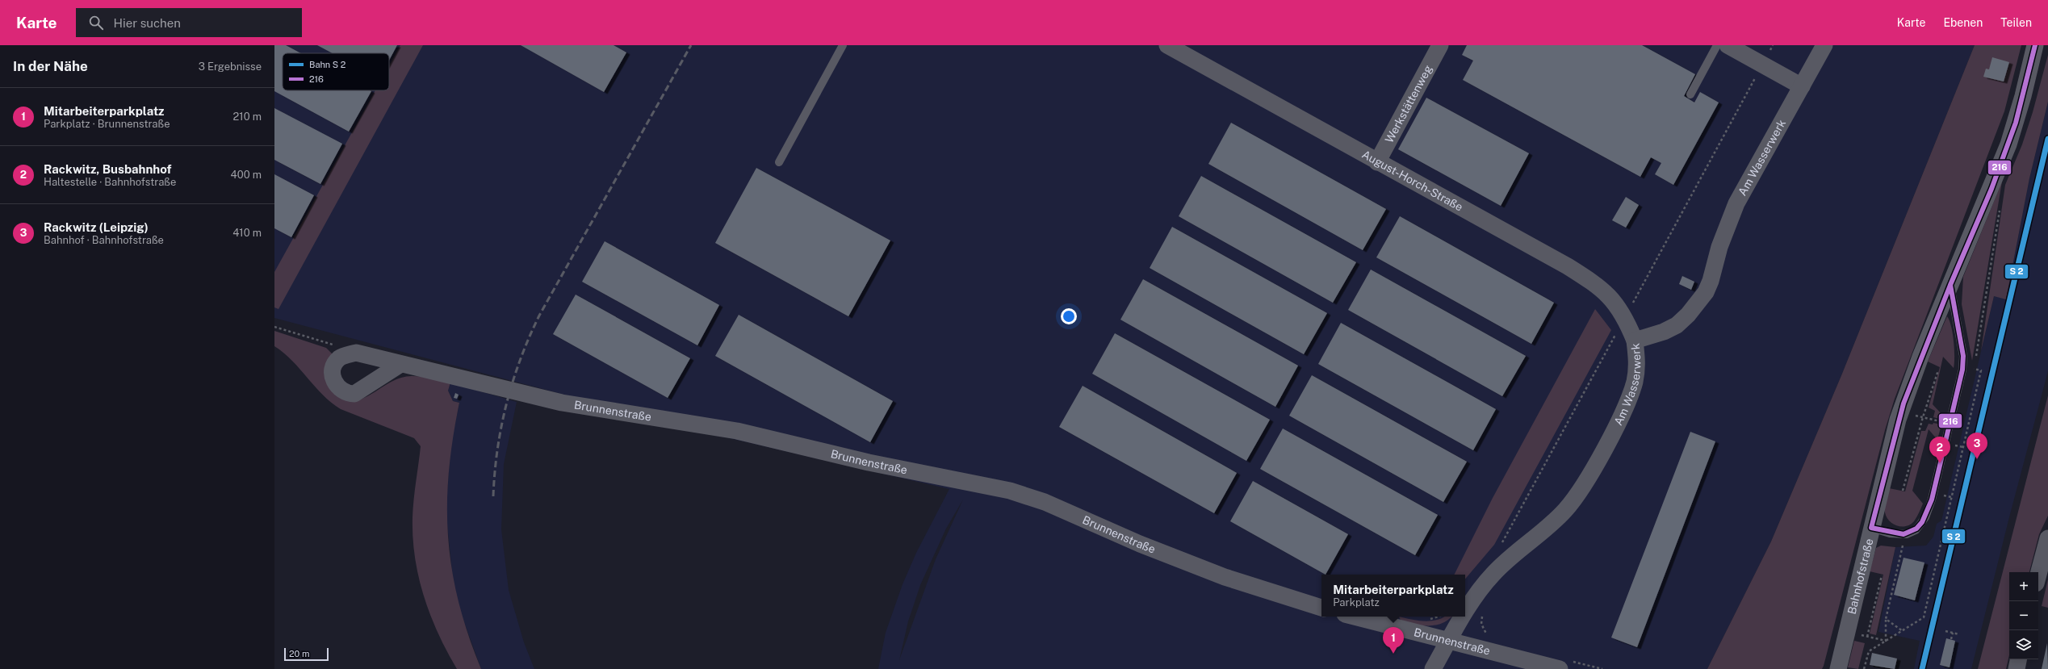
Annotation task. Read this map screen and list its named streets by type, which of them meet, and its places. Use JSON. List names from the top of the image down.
{
  "streets": {
    "street": [
      "Werkstättenweg",
      "Am Wasserwerk",
      "August-Horch-Straße",
      "Brunnenstraße",
      "Bahnhofstraße"
    ]
  },
  "crossings": [
    ["Werkstättenweg", "August-Horch-Straße"],
    ["Am Wasserwerk", "August-Horch-Straße"],
    ["Am Wasserwerk", "Brunnenstraße"]
  ],
  "lines": ["transit line 216"],
  "legend": ["Bahn S 2", "216"],
  "scale_bar": "20 m",
  "page": {
    "header": "Karte",
    "search": "Hier suchen",
    "nav": ["Karte", "Ebenen", "Teilen"],
    "heading": ["In der Nähe", "3 Ergebnisse"],
    "list": [
      {
        "mark": "1",
        "name": "Mitarbeiterparkplatz",
        "note": "Parkplatz · Brunnenstraße",
        "value": "210 m"
      },
      {
        "mark": "2",
        "name": "Rackwitz, Busbahnhof",
        "note": "Haltestelle · Bahnhofstraße",
        "value": "400 m"
      },
      {
        "mark": "3",
        "name": "Rackwitz (Leipzig)",
        "note": "Bahnhof · Bahnhofstraße",
        "value": "410 m"
      }
    ],
    "pins": ["3", "2", "1"],
    "map_buttons": ["+", "−"],
    "popup": ["Mitarbeiterparkplatz", "Parkplatz"],
    "scale": "20 m"
  }
}
